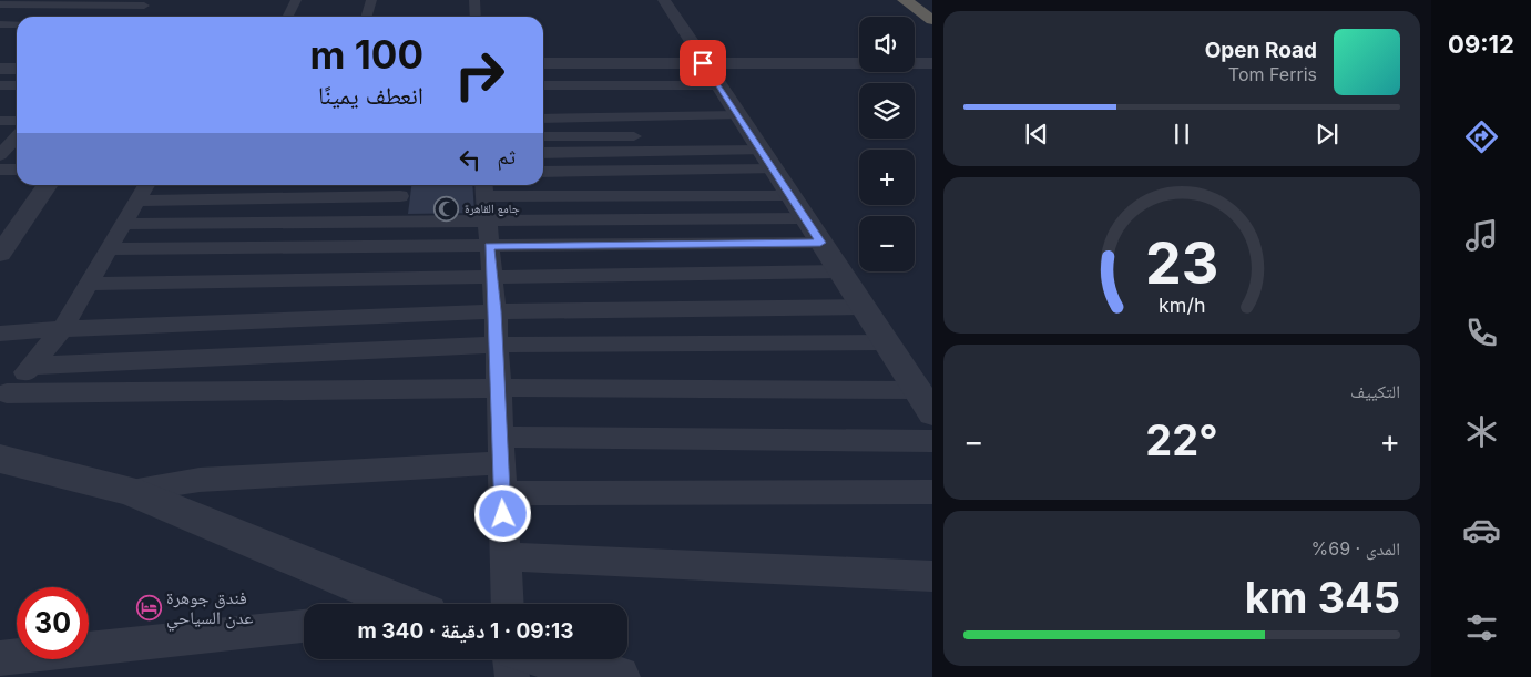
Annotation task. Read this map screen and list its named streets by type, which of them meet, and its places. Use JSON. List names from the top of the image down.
{
  "places": {
    "mosque": ["جامع القاهرة"],
    "hotel": ["فندق جوهرة عدن السياحي"]
  },
  "page": {
    "tabs": "09:12",
    "map_buttons": ["+", "−"],
    "turn": ["100 m", "انعطف يمينًا"],
    "song": ["Open Road", "Tom Ferris"],
    "then": "ثم",
    "tile": [
      "التكييف",
      ["المدى · 69%", "345 km"]
    ],
    "heat": ["−", "22°", "+"],
    "limit": "30",
    "trip": "09:13 · 1 دقيقة · 340 m",
    "gauge": ["23", "km/h"]
  }
}
